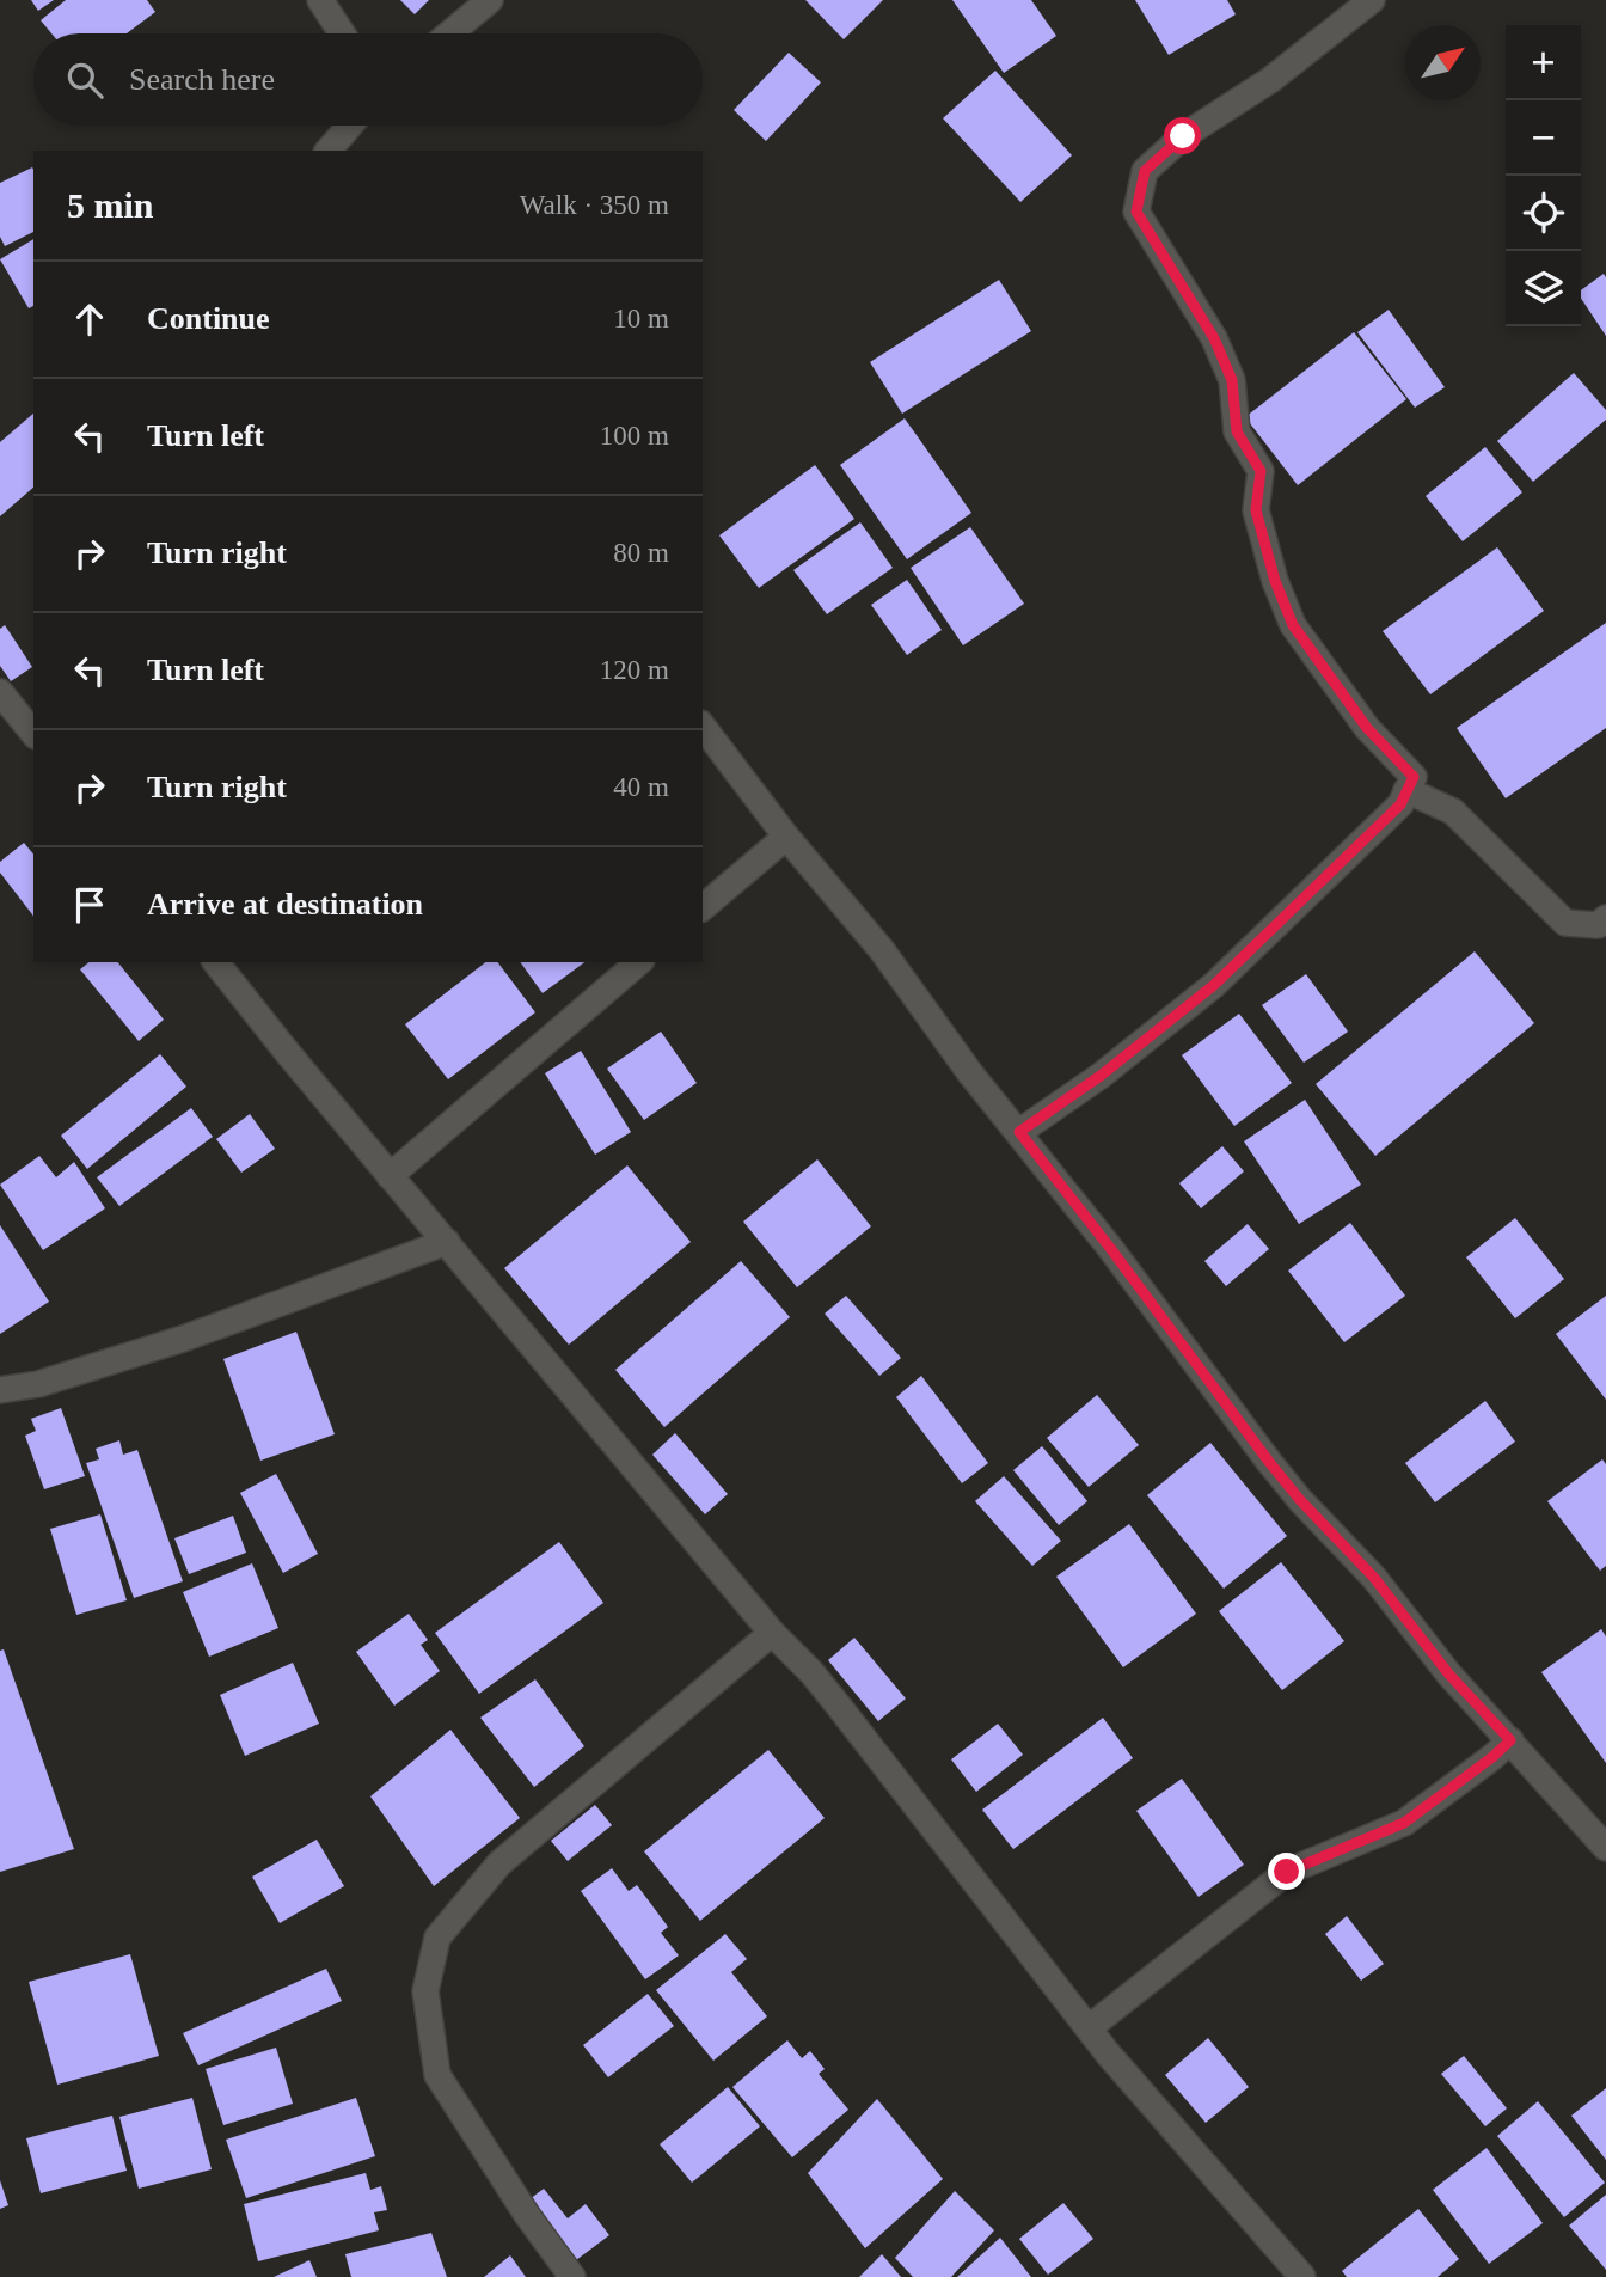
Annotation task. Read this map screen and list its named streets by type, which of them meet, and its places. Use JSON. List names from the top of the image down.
{
  "north": "top right",
  "page": {
    "map_buttons": ["+", "−"],
    "search": "Search here",
    "heading": ["5 min", "Walk · 350 m"],
    "list": [
      ["Continue", "10 m"],
      ["Turn left", "100 m"],
      ["Turn right", "80 m"],
      ["Turn left", "120 m"],
      ["Turn right", "40 m"],
      "Arrive at destination"
    ]
  }
}
